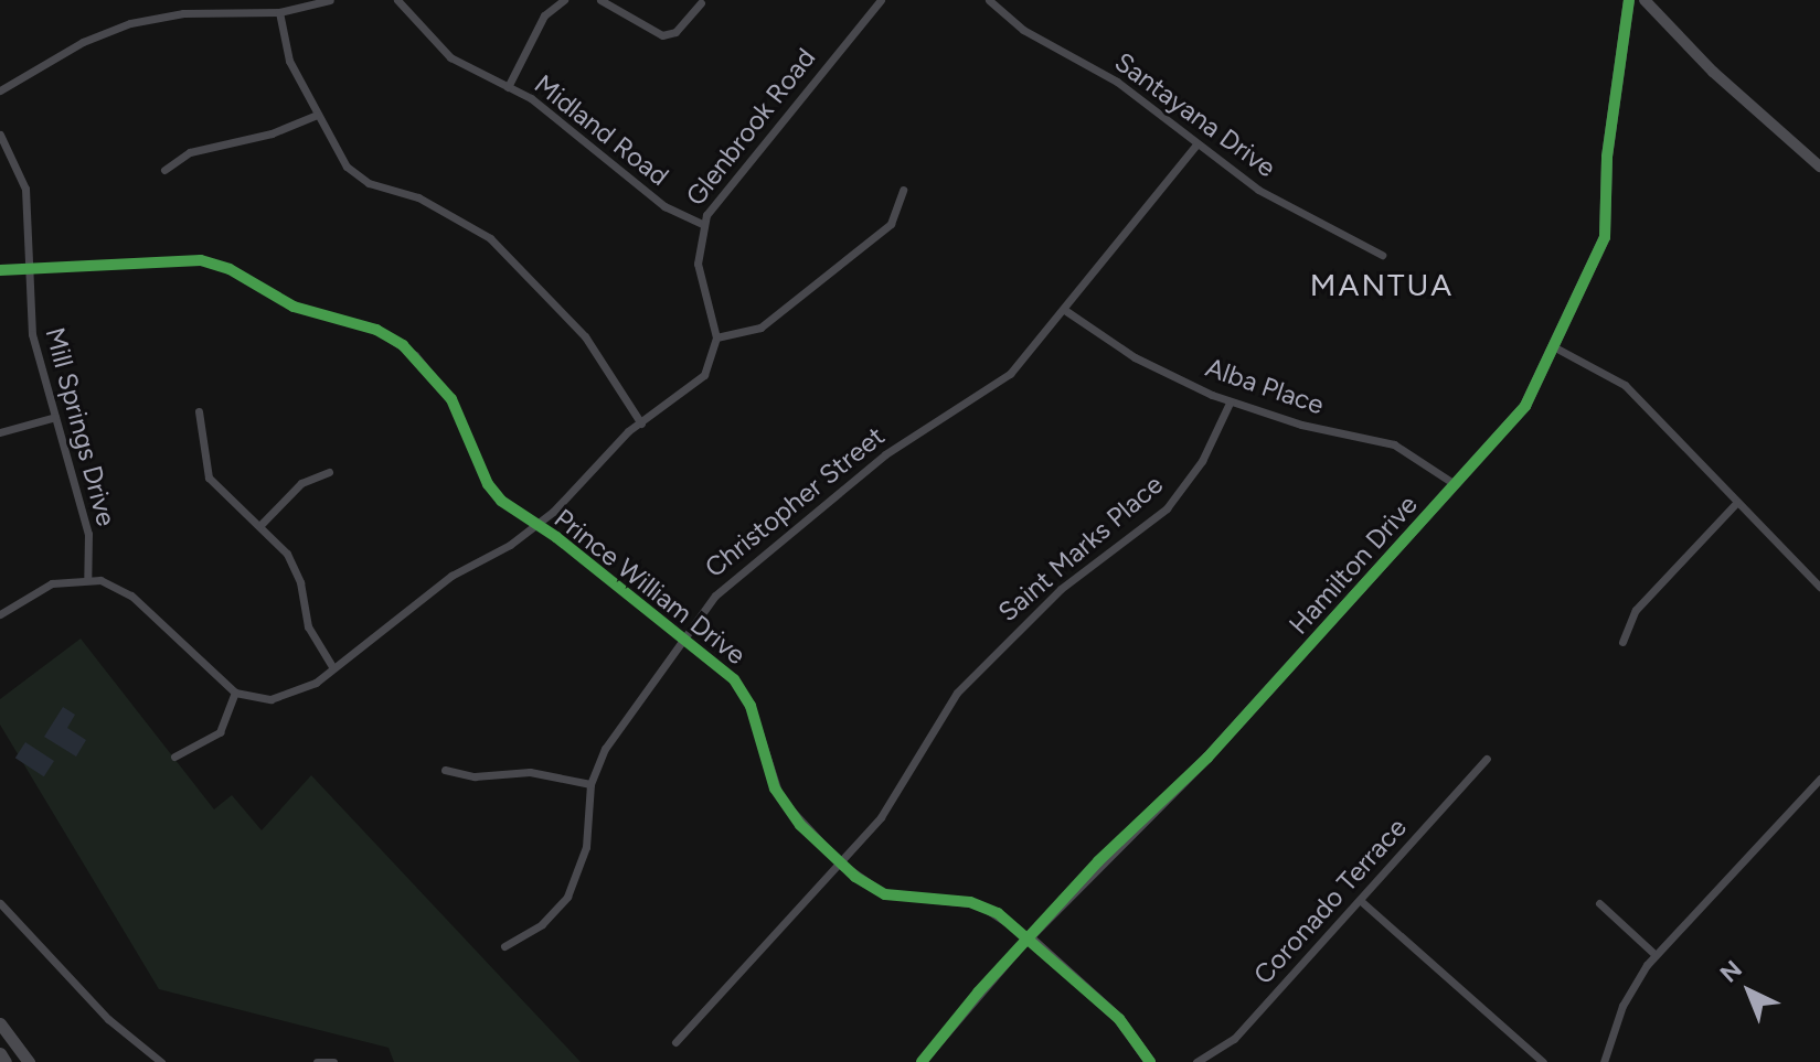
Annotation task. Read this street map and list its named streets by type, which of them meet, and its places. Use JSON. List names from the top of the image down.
{
  "streets": {
    "street": [
      "Santayana Drive",
      "Glenbrook Road",
      "Midland Road",
      "Alba Place",
      "Mill Springs Drive",
      "Christopher Street",
      "Saint Marks Place",
      "Hamilton Drive",
      "Prince William Drive",
      "Coronado Terrace"
    ]
  },
  "crossings": [
    ["Santayana Drive", "Christopher Street"],
    ["Glenbrook Road", "Midland Road"],
    ["Alba Place", "Christopher Street"],
    ["Alba Place", "Saint Marks Place"],
    ["Alba Place", "Hamilton Drive"],
    ["Mill Springs Drive", "Prince William Drive"],
    ["Christopher Street", "Prince William Drive"],
    ["Saint Marks Place", "Prince William Drive"],
    ["Hamilton Drive", "Prince William Drive"]
  ],
  "districts": ["MANTUA"],
  "north": "top left"
}
